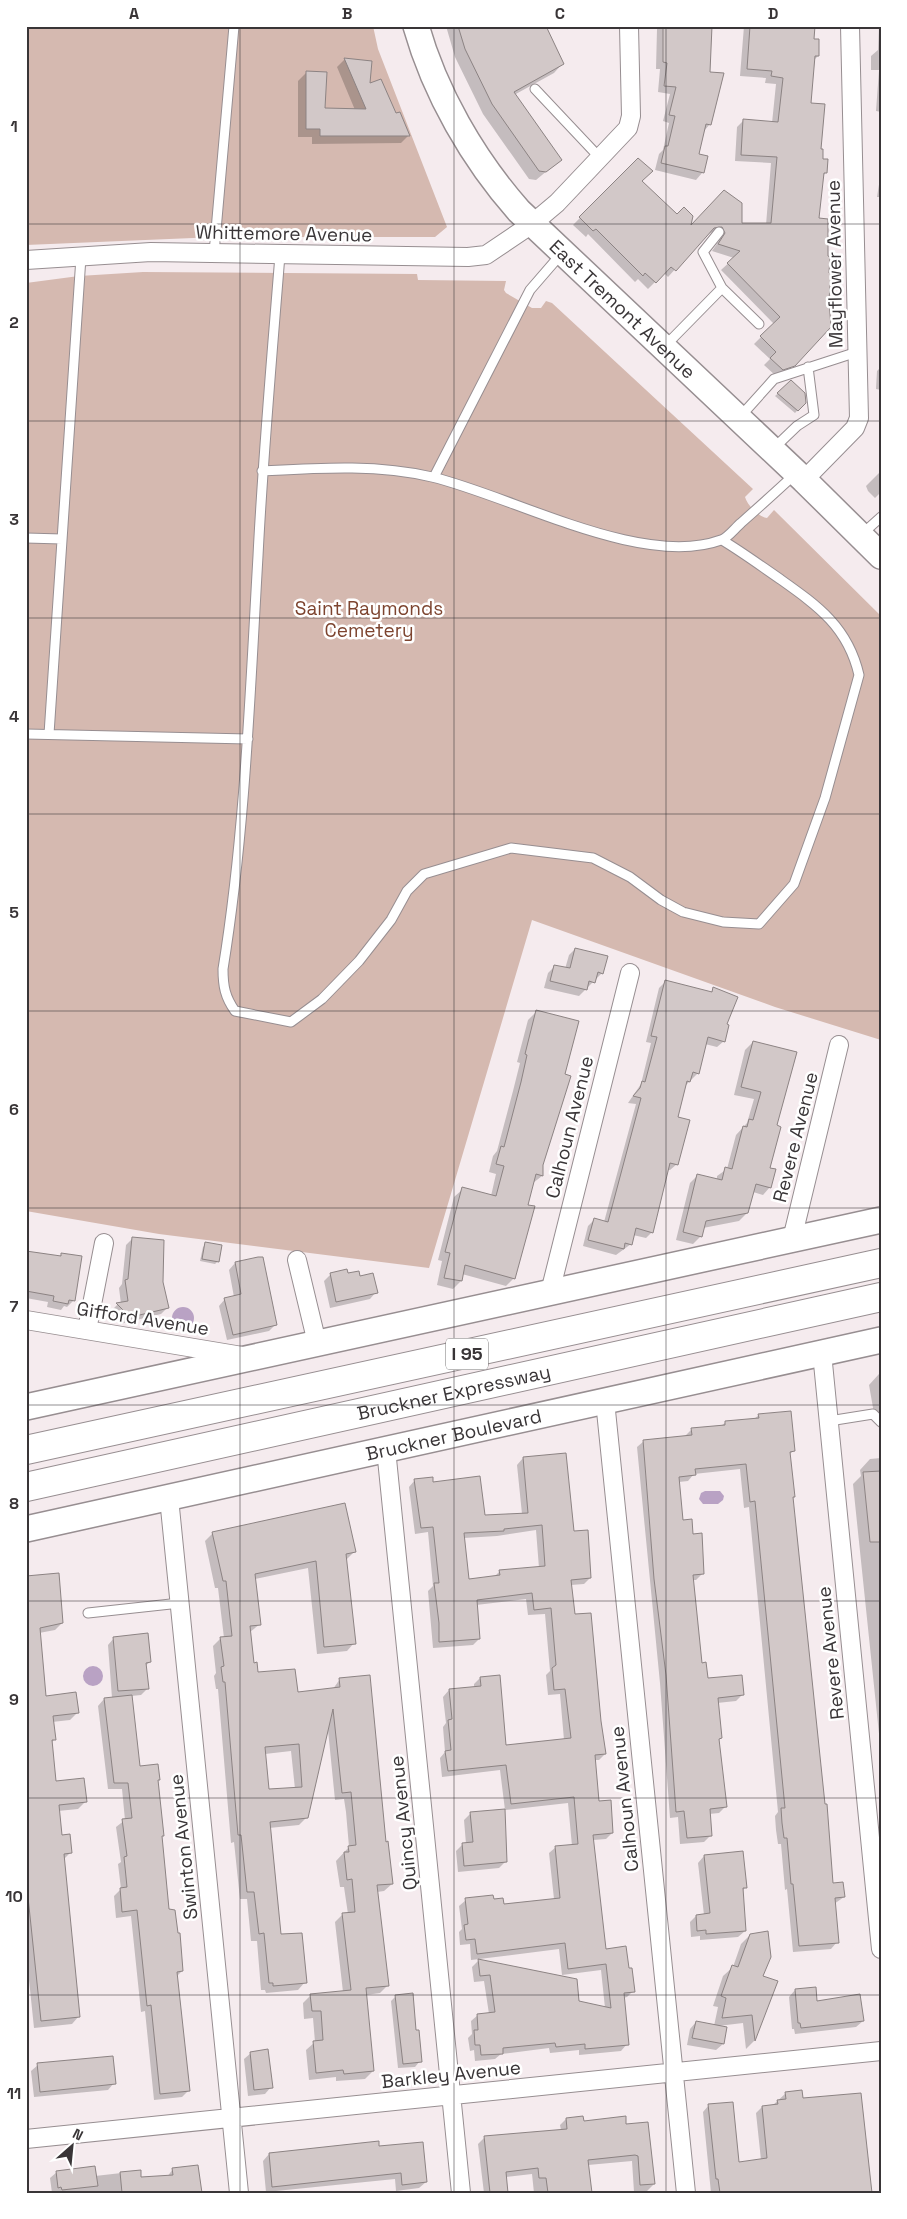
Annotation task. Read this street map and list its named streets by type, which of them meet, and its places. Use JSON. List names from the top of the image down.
{
  "streets": {
    "highway": ["I 95", "Bruckner Expressway"],
    "main road": ["East Tremont Avenue", "Bruckner Boulevard"],
    "street": [
      "Whittemore Avenue",
      "Mayflower Avenue",
      "Calhoun Avenue",
      "Revere Avenue",
      "Gifford Avenue",
      "Quincy Avenue",
      "Swinton Avenue",
      "Barkley Avenue"
    ]
  },
  "crossings": [
    ["Whittemore Avenue", "East Tremont Avenue"],
    ["Mayflower Avenue", "East Tremont Avenue"],
    ["Calhoun Avenue", "Bruckner Boulevard"],
    ["Calhoun Avenue", "Barkley Avenue"],
    ["Revere Avenue", "Bruckner Boulevard"],
    ["Bruckner Boulevard", "Quincy Avenue"],
    ["Bruckner Boulevard", "Swinton Avenue"],
    ["Quincy Avenue", "Barkley Avenue"],
    ["Swinton Avenue", "Barkley Avenue"]
  ],
  "parks": ["Saint Raymonds Cemetery"],
  "north": "top right",
  "grid": {
    "columns": [
      "A",
      "B",
      "C",
      "D"
    ],
    "rows": [
      "1",
      "2",
      "3",
      "4",
      "5",
      "6",
      "7",
      "8",
      "9",
      "10",
      "11"
    ]
  }
}
